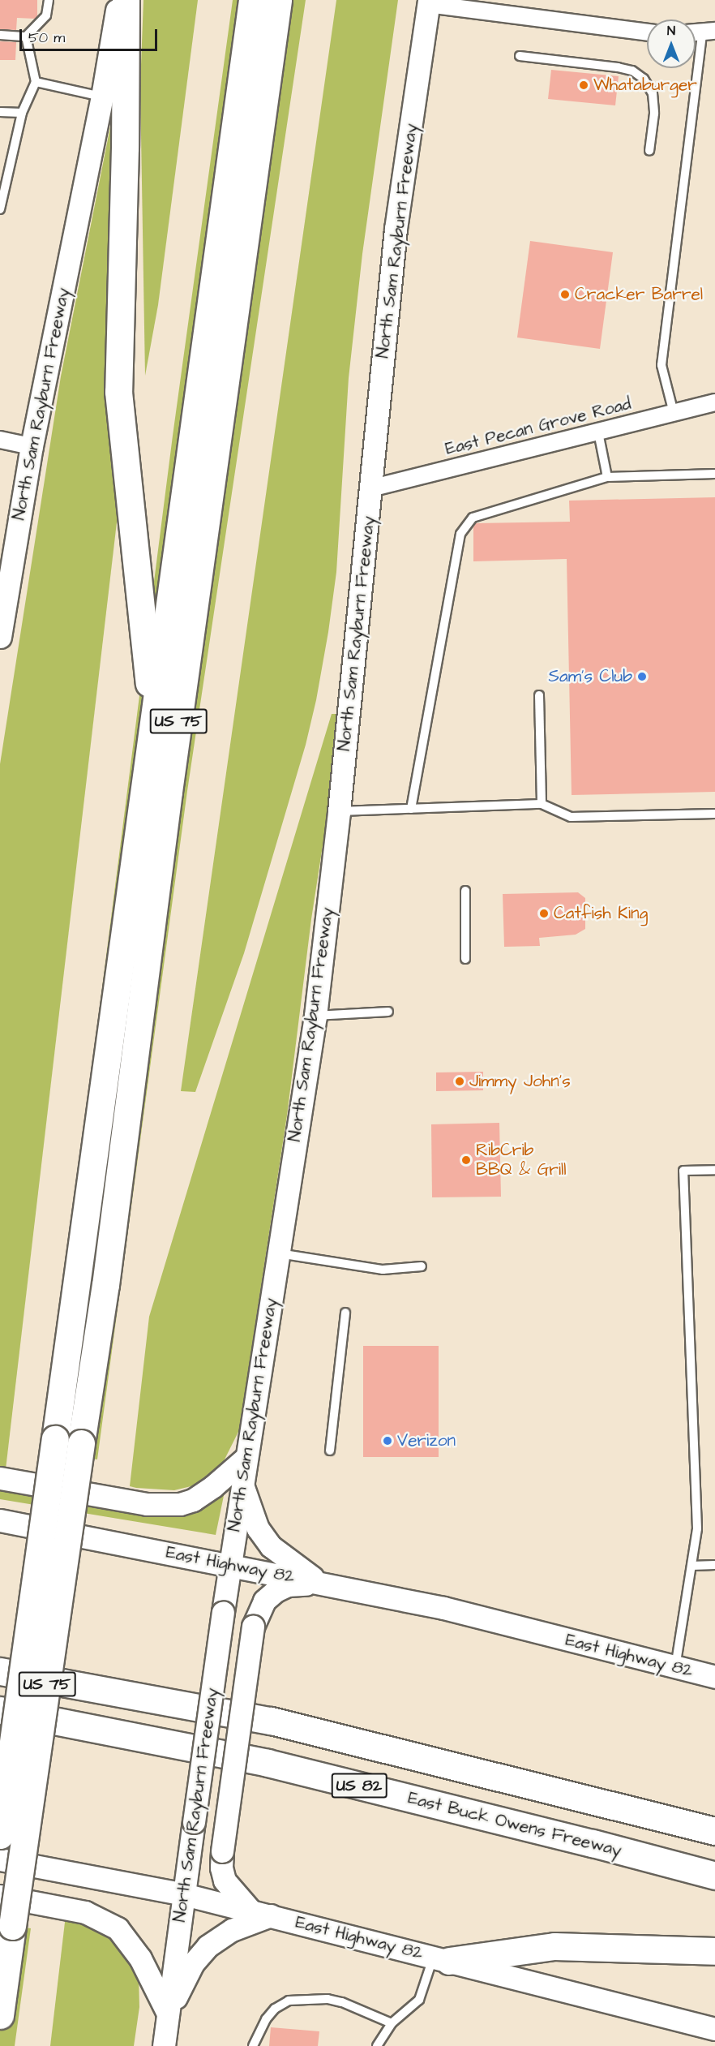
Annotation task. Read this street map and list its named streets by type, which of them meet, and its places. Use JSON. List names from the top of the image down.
{
  "streets": {
    "highway": ["US 75", "US 82", "East Buck Owens Freeway"],
    "main road": ["North Sam Rayburn Freeway", "East Highway 82"],
    "street": ["East Pecan Grove Road"]
  },
  "crossings": [
    ["North Sam Rayburn Freeway", "East Pecan Grove Road"],
    ["North Sam Rayburn Freeway", "East Highway 82"]
  ],
  "places": [
    "Whataburger",
    "Cracker Barrel",
    "Sam's Club",
    "Catfish King",
    "Jimmy John's",
    "RibCrib BBQ & Grill",
    "Verizon"
  ],
  "scale_bar": "50 m",
  "north": "top"
}
